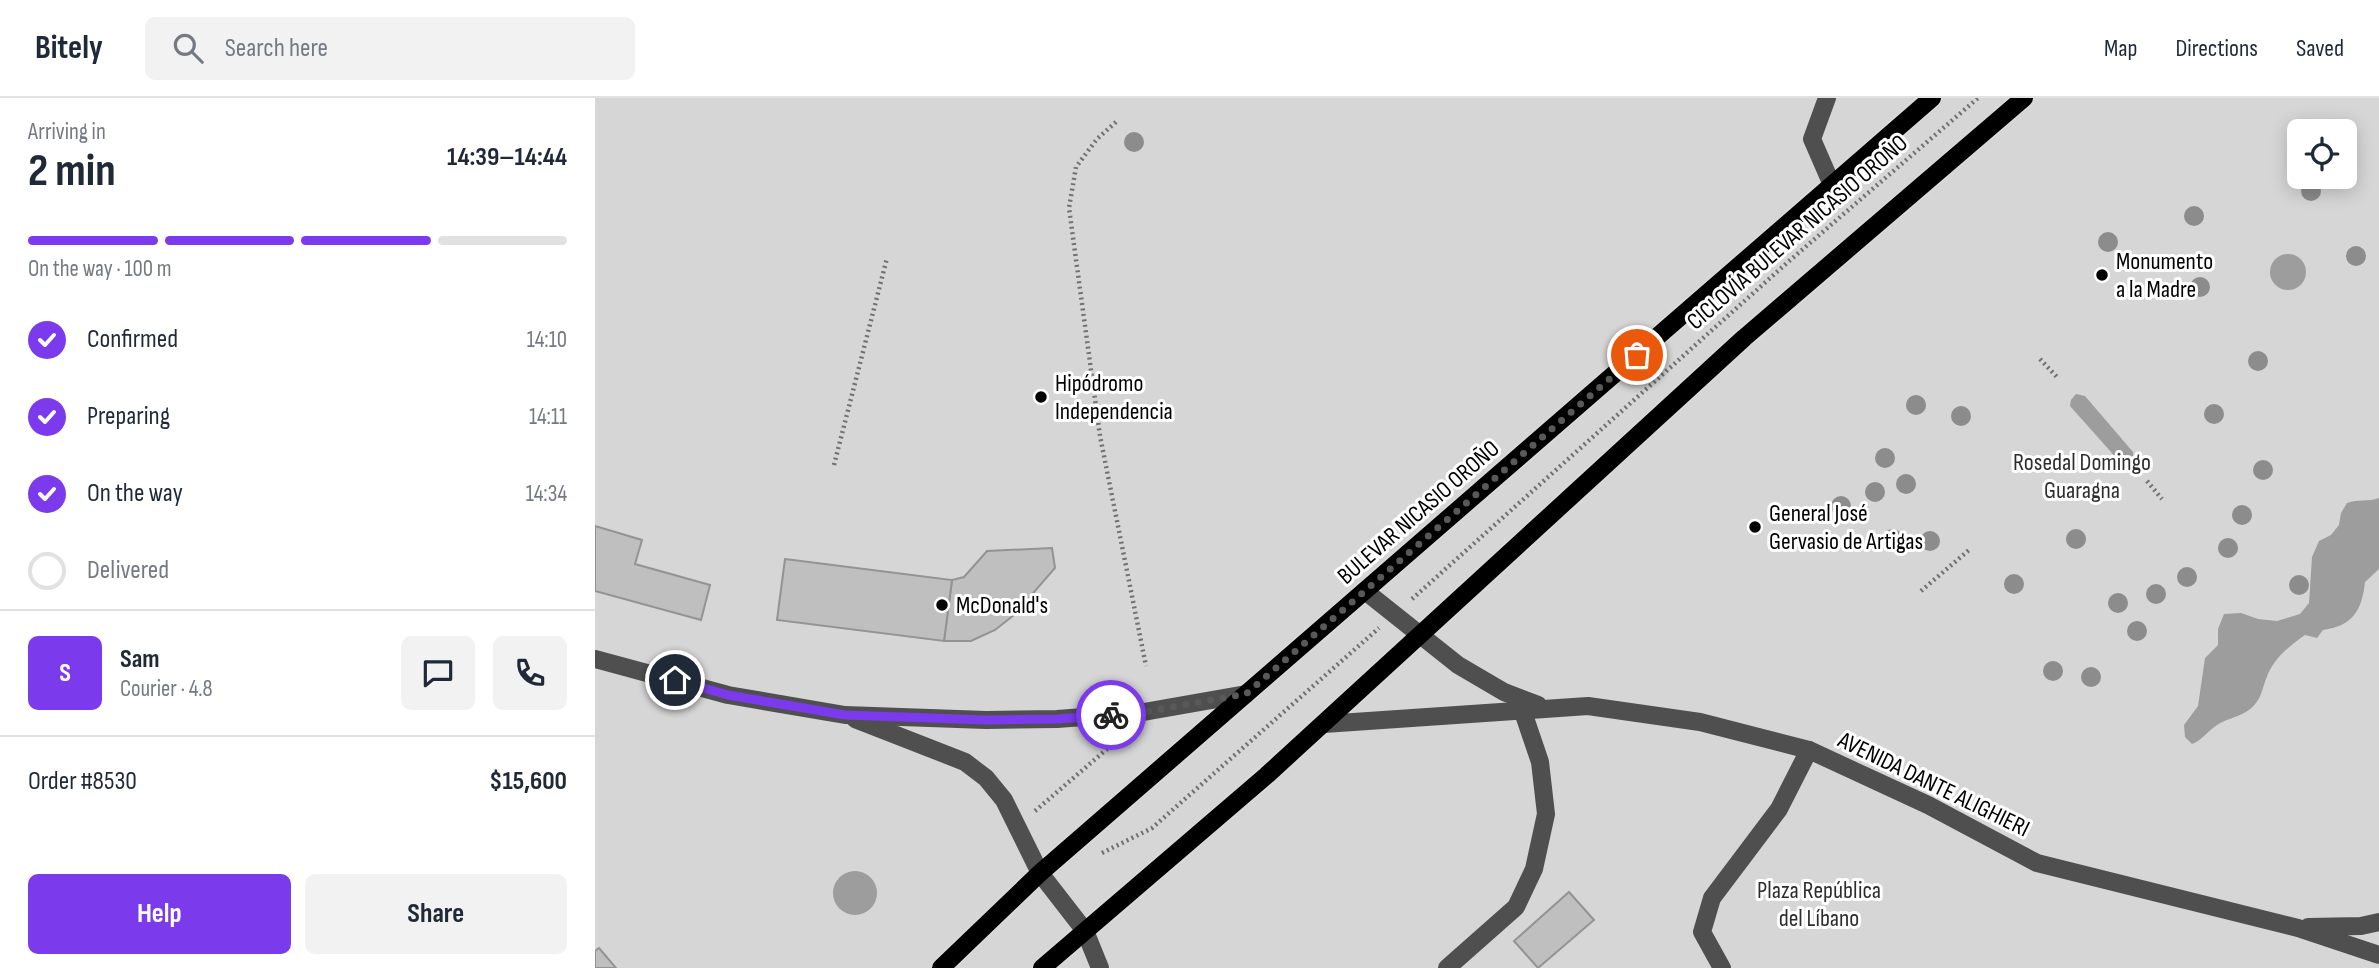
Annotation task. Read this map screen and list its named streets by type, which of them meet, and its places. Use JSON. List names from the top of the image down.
{
  "streets": {
    "main road": ["BULEVAR NICASIO OROÑO"],
    "street": ["AVENIDA DANTE ALIGHIERI"],
    "path": ["CICLOVÍA BULEVAR NICASIO OROÑO"]
  },
  "crossings": [
    ["CICLOVÍA BULEVAR NICASIO OROÑO", "AVENIDA DANTE ALIGHIERI"],
    ["BULEVAR NICASIO OROÑO", "AVENIDA DANTE ALIGHIERI"]
  ],
  "parks": ["Rosedal Domingo Guaragna", "Plaza República del Líbano"],
  "places": [
    "Monumento a la Madre",
    "Hipódromo Independencia",
    "General José Gervasio de Artigas",
    "McDonald's"
  ],
  "page": {
    "header": "Bitely",
    "search": "Search here",
    "nav": ["Map", "Directions", "Saved"],
    "heading": ["2 min", "Arriving in", "14:39–14:44"],
    "panel": [
      "Sam",
      "Courier · 4.8",
      "Order #8530",
      "$15,600"
    ],
    "bar": "On the way · 100 m",
    "list": [
      ["Confirmed", "14:10"],
      ["Preparing", "14:11"],
      ["On the way", "14:34"],
      "Delivered"
    ],
    "round": "S",
    "buttons": ["Help", "Share"]
  }
}
